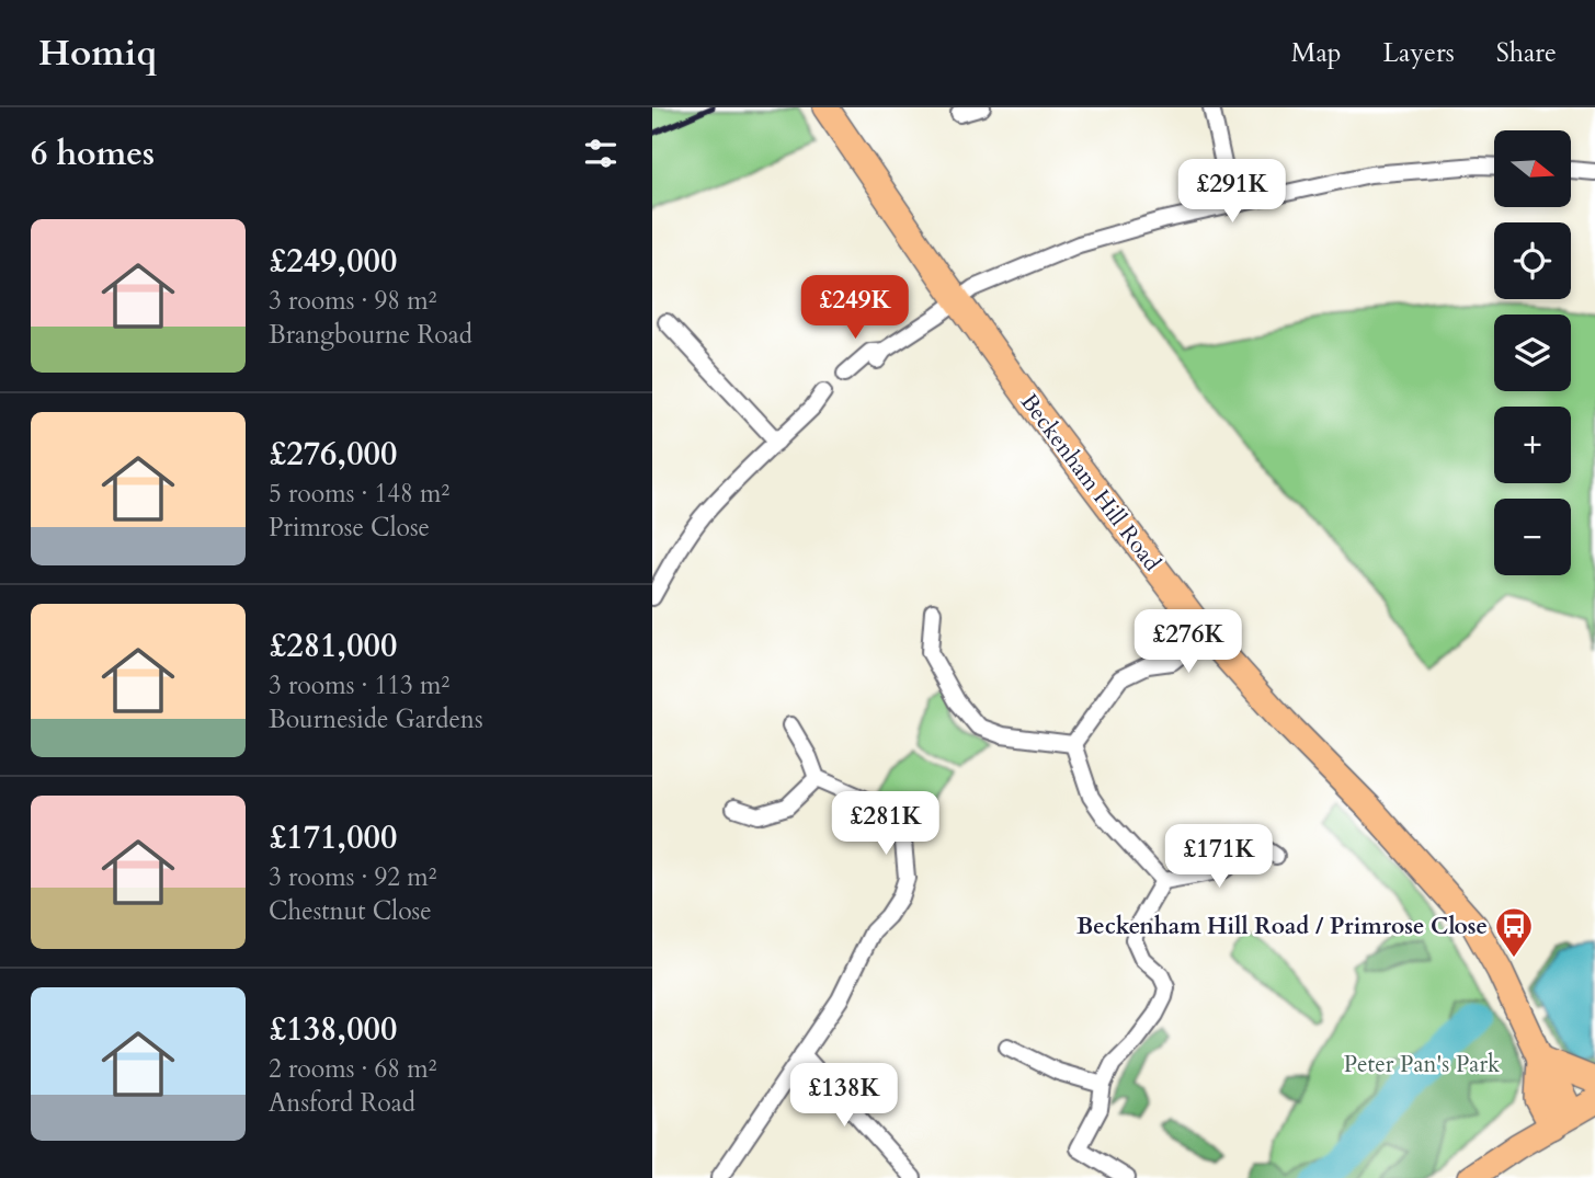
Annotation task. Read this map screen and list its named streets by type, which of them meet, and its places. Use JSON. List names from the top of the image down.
{
  "streets": {
    "main road": ["Beckenham Hill Road"]
  },
  "parks": ["Peter Pan's Park"],
  "places": {
    "bus stop": ["Beckenham Hill Road / Primrose Close"]
  },
  "north": "right",
  "page": {
    "header": "Homiq",
    "nav": ["Map", "Layers", "Share"],
    "heading": "6 homes",
    "map_buttons": ["+", "−"],
    "price": [
      "£291K",
      "£249K",
      "£276K",
      "£281K",
      "£171K",
      "£138K"
    ],
    "list": [
      {
        "name": "£249,000",
        "note": "3 rooms · 98 m² · Brangbourne Road"
      },
      {
        "name": "£276,000",
        "note": "5 rooms · 148 m² · Primrose Close"
      },
      {
        "name": "£281,000",
        "note": "3 rooms · 113 m² · Bourneside Gardens"
      },
      {
        "name": "£171,000",
        "note": "3 rooms · 92 m² · Chestnut Close"
      },
      {
        "name": "£138,000",
        "note": "2 rooms · 68 m² · Ansford Road"
      }
    ]
  }
}
